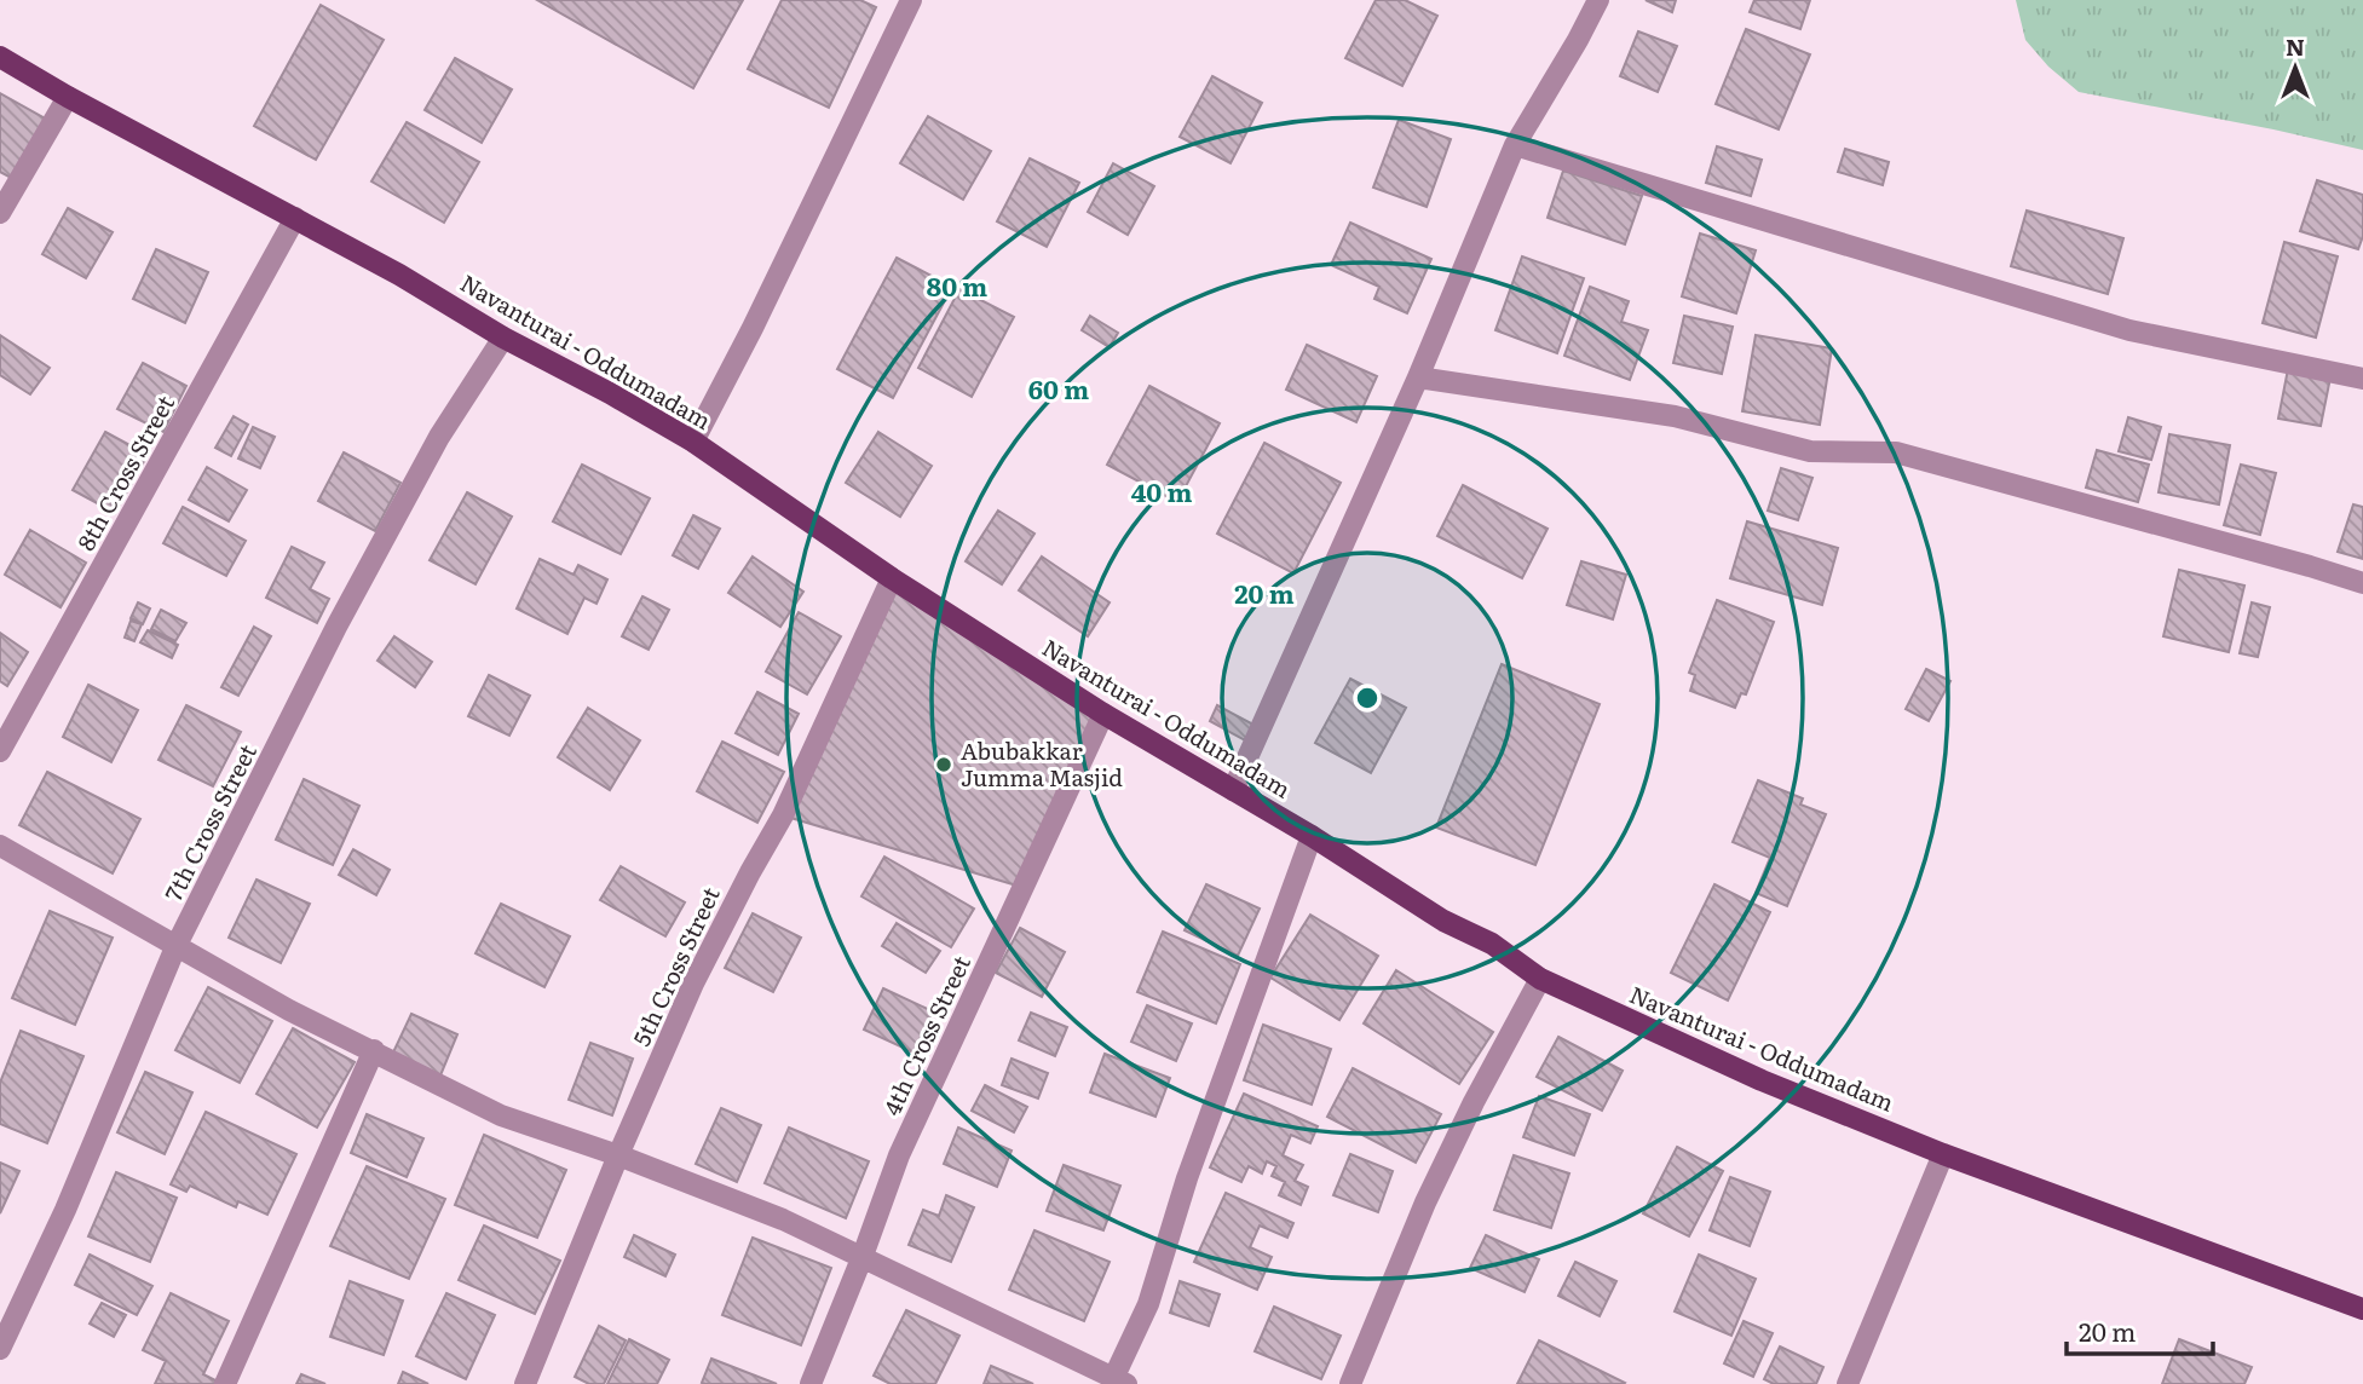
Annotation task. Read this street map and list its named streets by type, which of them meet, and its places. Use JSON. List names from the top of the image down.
{
  "streets": {
    "main road": ["Navanturai - Oddumadam"],
    "street": [
      "8th Cross Street",
      "7th Cross Street",
      "5th Cross Street",
      "4th Cross Street"
    ]
  },
  "crossings": [
    ["Navanturai - Oddumadam", "8th Cross Street"],
    ["Navanturai - Oddumadam", "7th Cross Street"],
    ["Navanturai - Oddumadam", "5th Cross Street"],
    ["Navanturai - Oddumadam", "4th Cross Street"]
  ],
  "places": ["Abubakkar Jumma Masjid"],
  "scale_bar": "20 m",
  "north": "top",
  "rings": [
    "80 m",
    "60 m",
    "40 m",
    "20 m"
  ]
}
